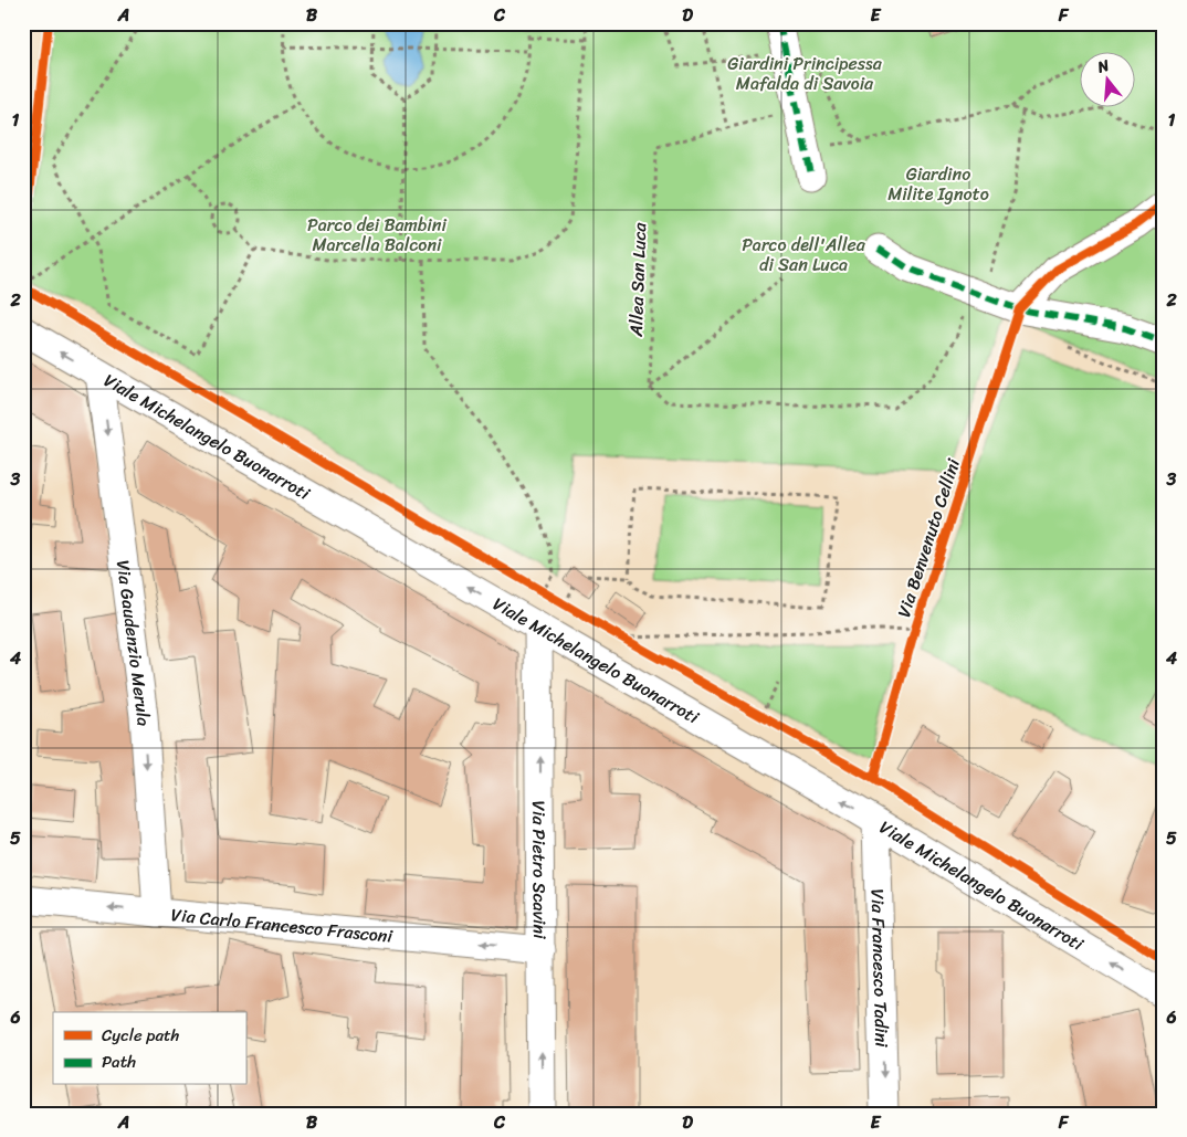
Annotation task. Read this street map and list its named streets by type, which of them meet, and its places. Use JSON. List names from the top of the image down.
{
  "streets": {
    "street": [
      "Viale Michelangelo Buonarroti",
      "Via Gaudenzio Merula",
      "Via Pietro Scavini",
      "Via Carlo Francesco Frasconi",
      "Via Francesco Tadini"
    ],
    "path": ["Allea San Luca"],
    "cycle path": ["Via Benvenuto Cellini"]
  },
  "crossings": [
    ["Viale Michelangelo Buonarroti", "Via Gaudenzio Merula"],
    ["Viale Michelangelo Buonarroti", "Via Pietro Scavini"],
    ["Viale Michelangelo Buonarroti", "Via Francesco Tadini"],
    ["Via Gaudenzio Merula", "Via Carlo Francesco Frasconi"],
    ["Via Pietro Scavini", "Via Carlo Francesco Frasconi"]
  ],
  "one_way": [
    "Viale Michelangelo Buonarroti",
    "Via Gaudenzio Merula",
    "Via Pietro Scavini",
    "Via Carlo Francesco Frasconi",
    "Via Francesco Tadini"
  ],
  "parks": [
    "Giardini Principessa Mafalda di Savoia",
    "Giardino Milite Ignoto",
    "Parco dei Bambini Marcella Balconi",
    "Parco dell'Allea di San Luca"
  ],
  "legend": ["Cycle path", "Path"],
  "north": "top",
  "grid": {
    "columns": [
      "A",
      "B",
      "C",
      "D",
      "E",
      "F"
    ],
    "rows": [
      "1",
      "2",
      "3",
      "4",
      "5",
      "6"
    ]
  }
}
